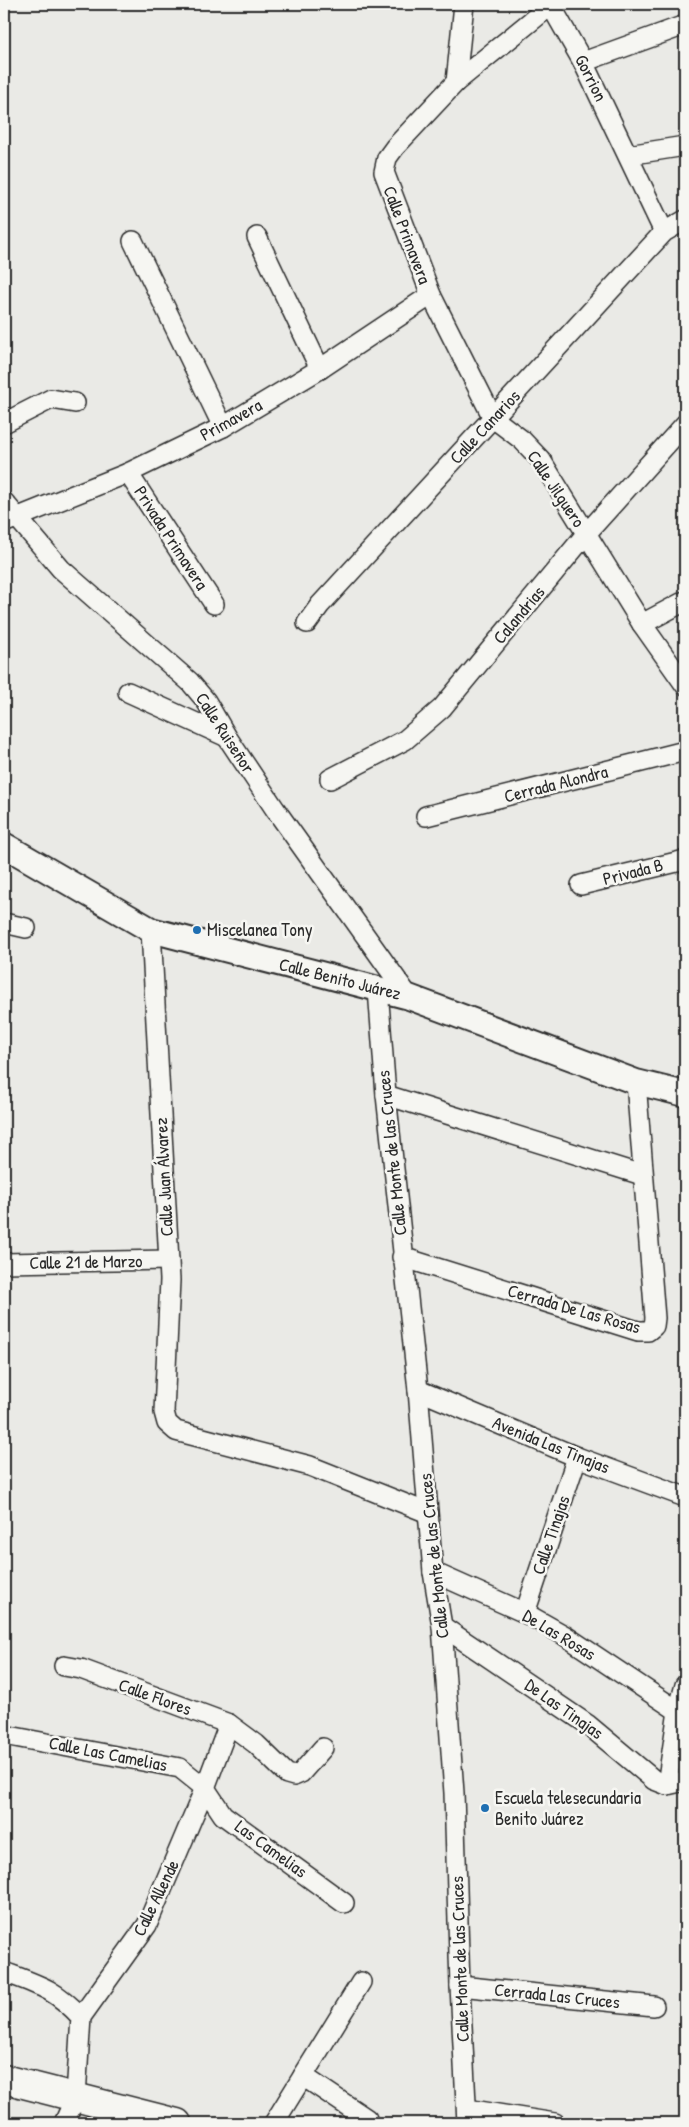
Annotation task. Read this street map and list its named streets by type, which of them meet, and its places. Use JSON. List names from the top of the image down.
{
  "streets": {
    "street": [
      "Gorrion",
      "Calle Primavera",
      "Primavera",
      "Calle Canarios",
      "Calle Jilguero",
      "Privada Primavera",
      "Calandrias",
      "Calle Ruiseñor",
      "Cerrada Alondra",
      "Privada B",
      "Calle Benito Juárez",
      "Calle Monte de las Cruces",
      "Calle Juan Álvarez",
      "Calle 21 de Marzo",
      "Cerrada De Las Rosas",
      "Avenida Las Tinajas",
      "Calle Tinajas",
      "De Las Rosas",
      "Calle Flores",
      "De Las Tinajas",
      "Calle Las Camelias",
      "Las Camelias",
      "Calle Allende",
      "Cerrada Las Cruces"
    ]
  },
  "crossings": [
    ["Gorrion", "Calle Primavera"],
    ["Gorrion", "Calle Canarios"],
    ["Calle Primavera", "Primavera"],
    ["Calle Primavera", "Calle Jilguero"],
    ["Primavera", "Calle Jilguero"],
    ["Primavera", "Privada Primavera"],
    ["Primavera", "Calle Ruiseñor"],
    ["Calle Canarios", "Calle Jilguero"],
    ["Calle Jilguero", "Calandrias"],
    ["Calle Ruiseñor", "Calle Benito Juárez"],
    ["Calle Benito Juárez", "Calle Monte de las Cruces"],
    ["Calle Benito Juárez", "Calle Juan Álvarez"],
    ["Calle Benito Juárez", "Cerrada De Las Rosas"],
    ["Calle Monte de las Cruces", "Calle Juan Álvarez"],
    ["Calle Monte de las Cruces", "Cerrada De Las Rosas"],
    ["Calle Monte de las Cruces", "Avenida Las Tinajas"],
    ["Calle Monte de las Cruces", "De Las Rosas"],
    ["Calle Monte de las Cruces", "De Las Tinajas"],
    ["Calle Monte de las Cruces", "Cerrada Las Cruces"],
    ["Calle Juan Álvarez", "Calle 21 de Marzo"],
    ["Avenida Las Tinajas", "Calle Tinajas"],
    ["Calle Tinajas", "De Las Rosas"],
    ["Calle Flores", "Calle Allende"],
    ["Calle Las Camelias", "Las Camelias"],
    ["Calle Las Camelias", "Calle Allende"],
    ["Las Camelias", "Calle Allende"]
  ],
  "places": ["Miscelanea Tony", "Escuela telesecundaria Benito Juárez"]
}
